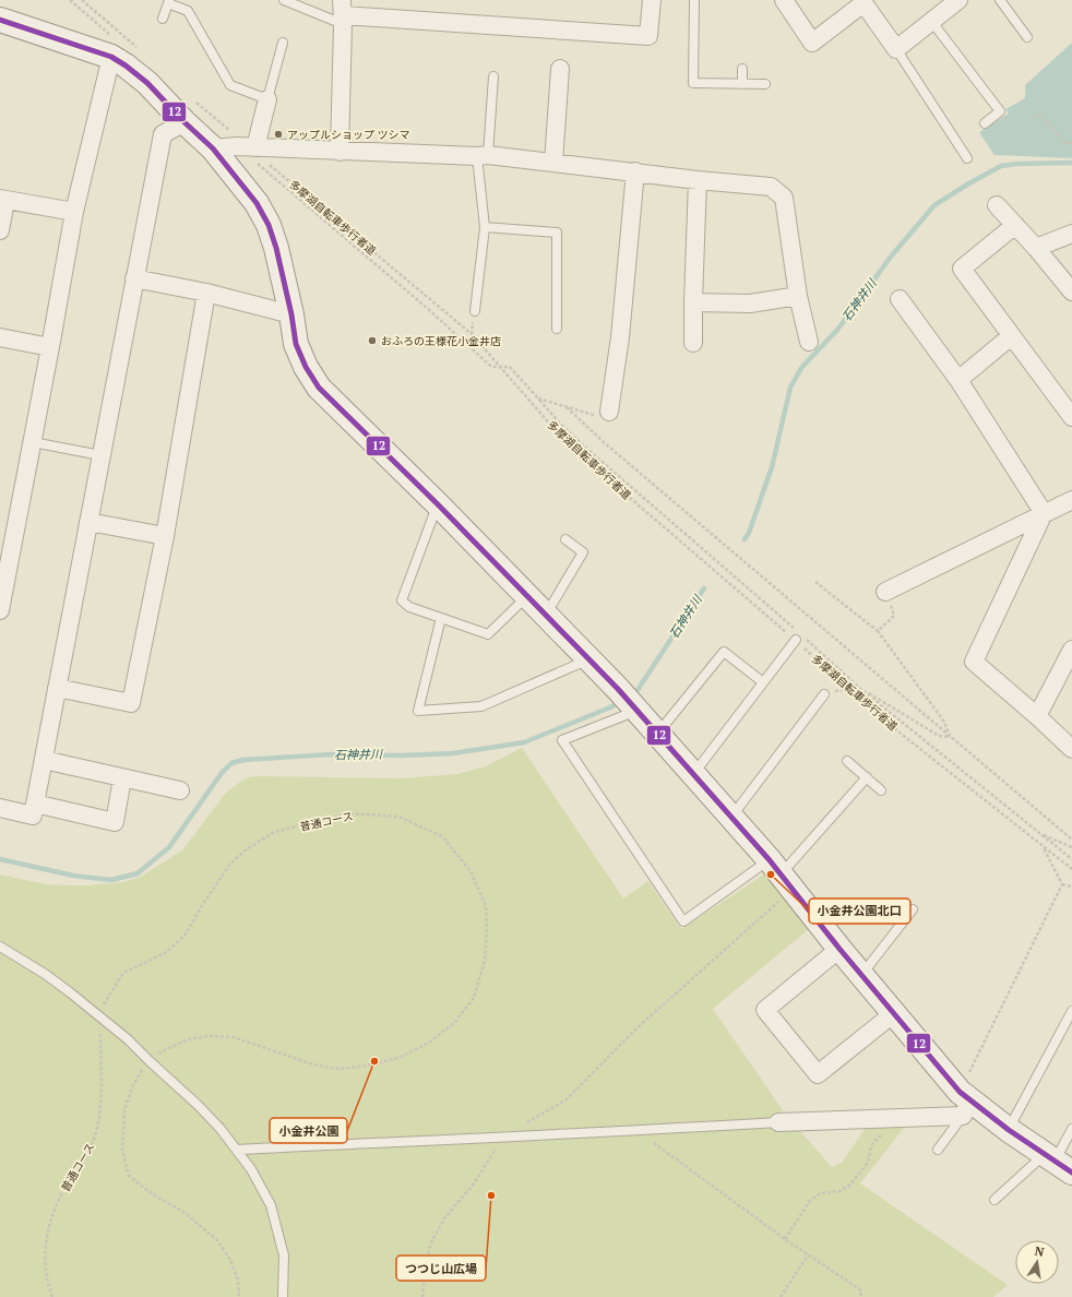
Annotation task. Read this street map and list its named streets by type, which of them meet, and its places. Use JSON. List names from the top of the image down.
{
  "streets": {
    "path": ["多摩湖自転車歩行者道", "普通コース"]
  },
  "water": ["石神井川"],
  "places": [
    "アップルショップ ツシマ",
    "おふろの王様花小金井店",
    "小金井公園北口",
    "小金井公園",
    "つつじ山広場"
  ],
  "lines": ["transit line 12"],
  "north": "top"
}
